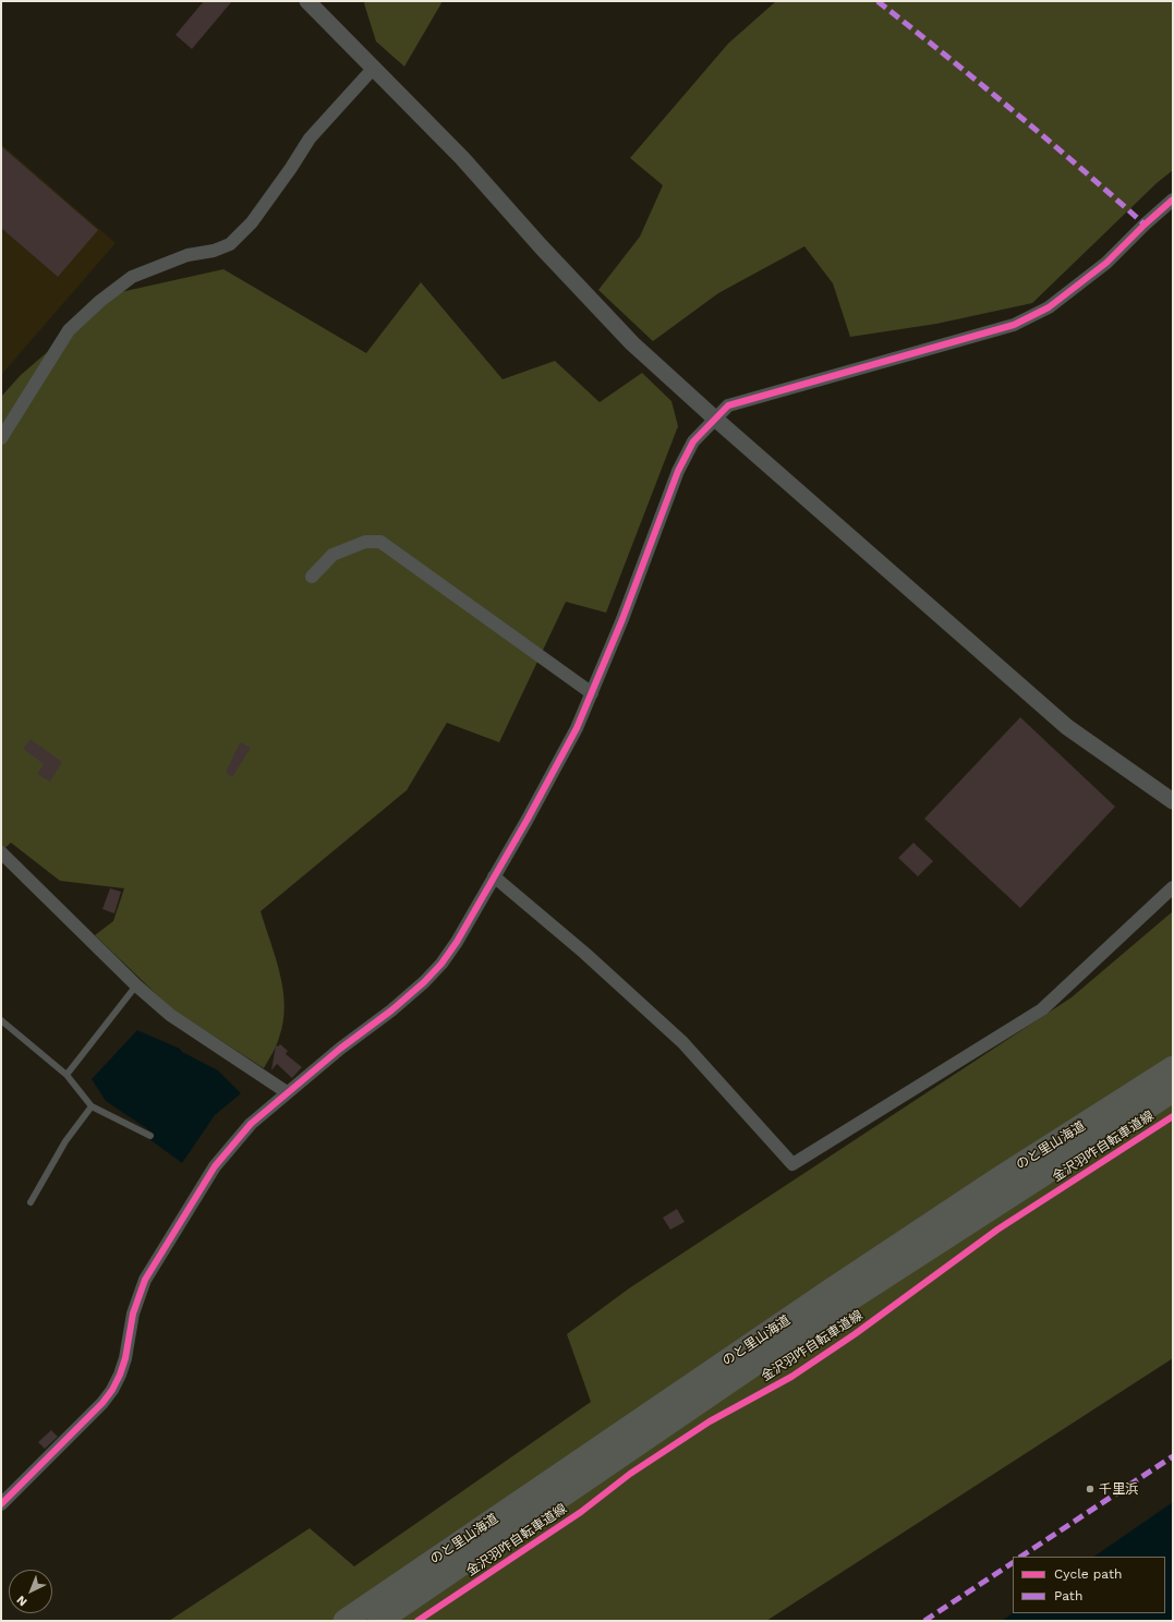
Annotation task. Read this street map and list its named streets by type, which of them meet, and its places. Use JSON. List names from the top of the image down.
{
  "streets": {
    "highway": ["のと里山海道"],
    "cycle path": ["金沢羽咋自転車道線"]
  },
  "places": ["千里浜"],
  "legend": ["Cycle path", "Path"],
  "north": "bottom left"
}
